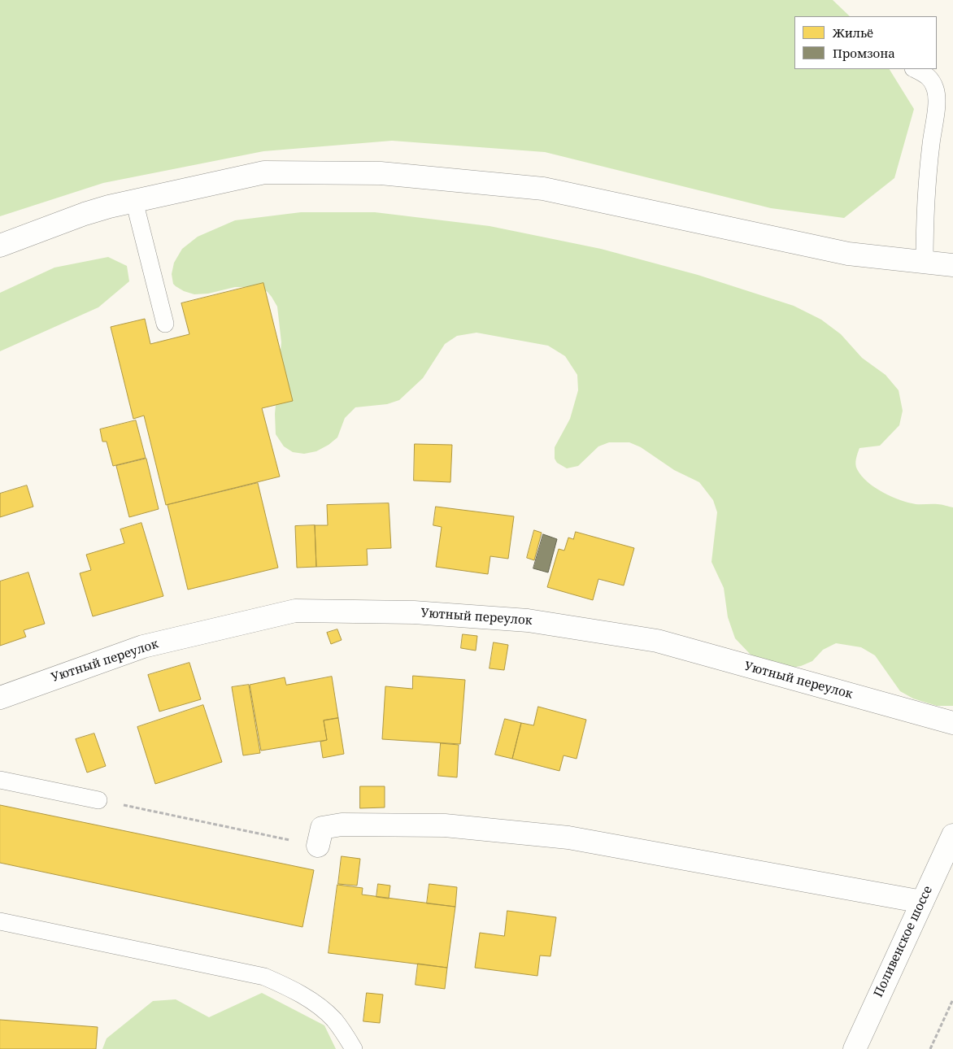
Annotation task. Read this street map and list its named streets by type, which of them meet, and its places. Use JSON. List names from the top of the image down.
{
  "streets": {
    "street": ["Уютный переулок", "Поливенское шоссе"]
  },
  "legend": ["Жильё", "Промзона"]
}
